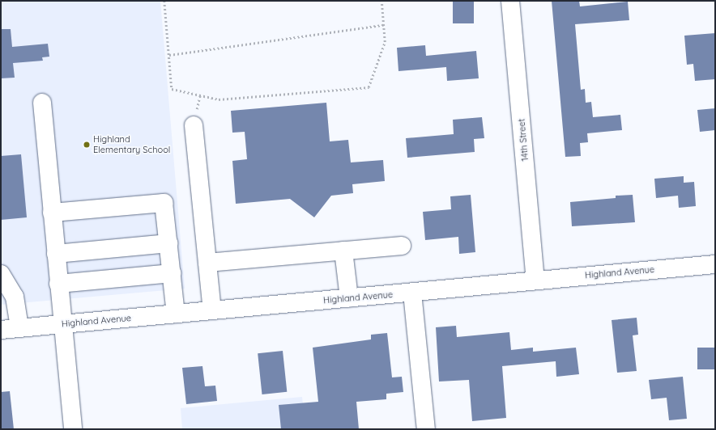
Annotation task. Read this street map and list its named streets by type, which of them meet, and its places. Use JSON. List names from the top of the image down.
{
  "streets": {
    "main road": ["14th Street", "Highland Avenue"]
  },
  "crossings": [
    ["14th Street", "Highland Avenue"]
  ],
  "places": ["Highland Elementary School"]
}
